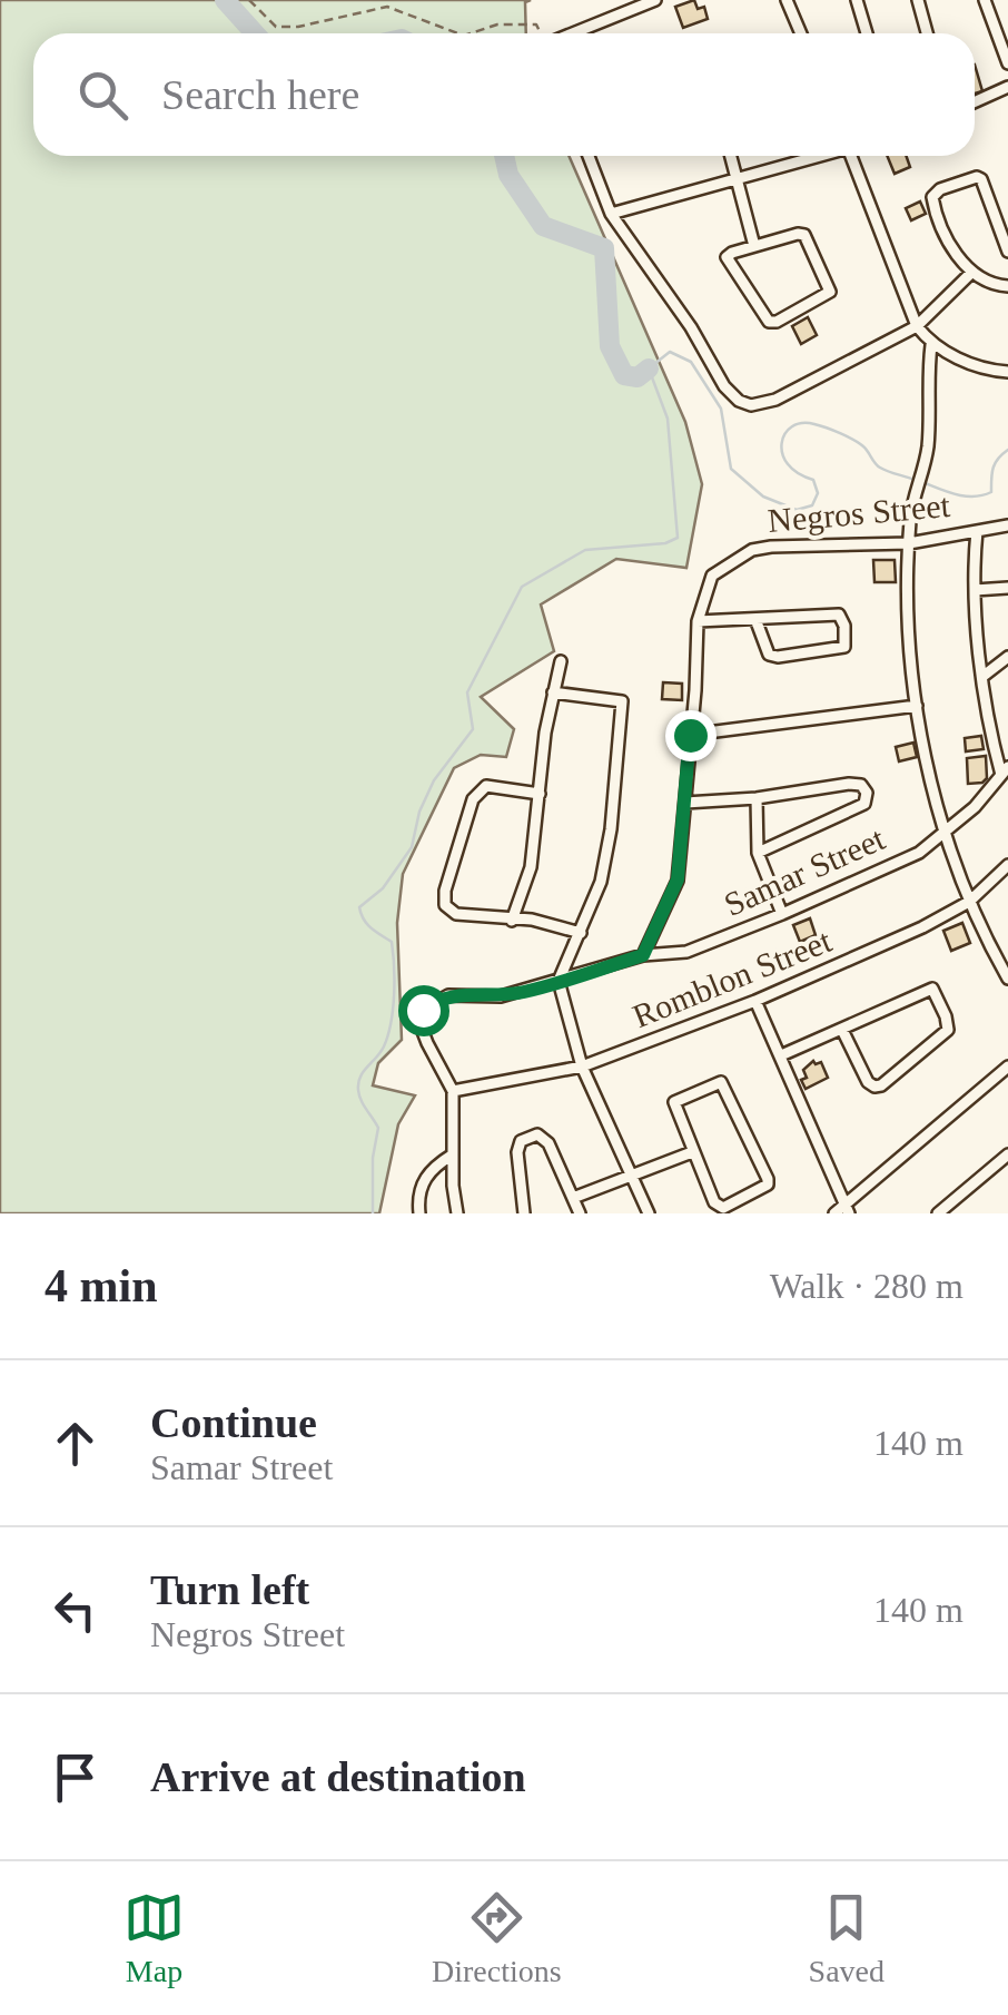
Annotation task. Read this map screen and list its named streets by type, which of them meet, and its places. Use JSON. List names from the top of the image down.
{
  "streets": {
    "street": ["Negros Street", "Samar Street", "Romblon Street"]
  },
  "crossings": [
    ["Negros Street", "Samar Street"],
    ["Samar Street", "Romblon Street"]
  ],
  "page": {
    "search": "Search here",
    "heading": ["4 min", "Walk · 280 m"],
    "list": [
      ["Continue", "Samar Street", "140 m"],
      ["Turn left", "Negros Street", "140 m"],
      "Arrive at destination"
    ],
    "nav": ["Map", "Directions", "Saved"]
  }
}
